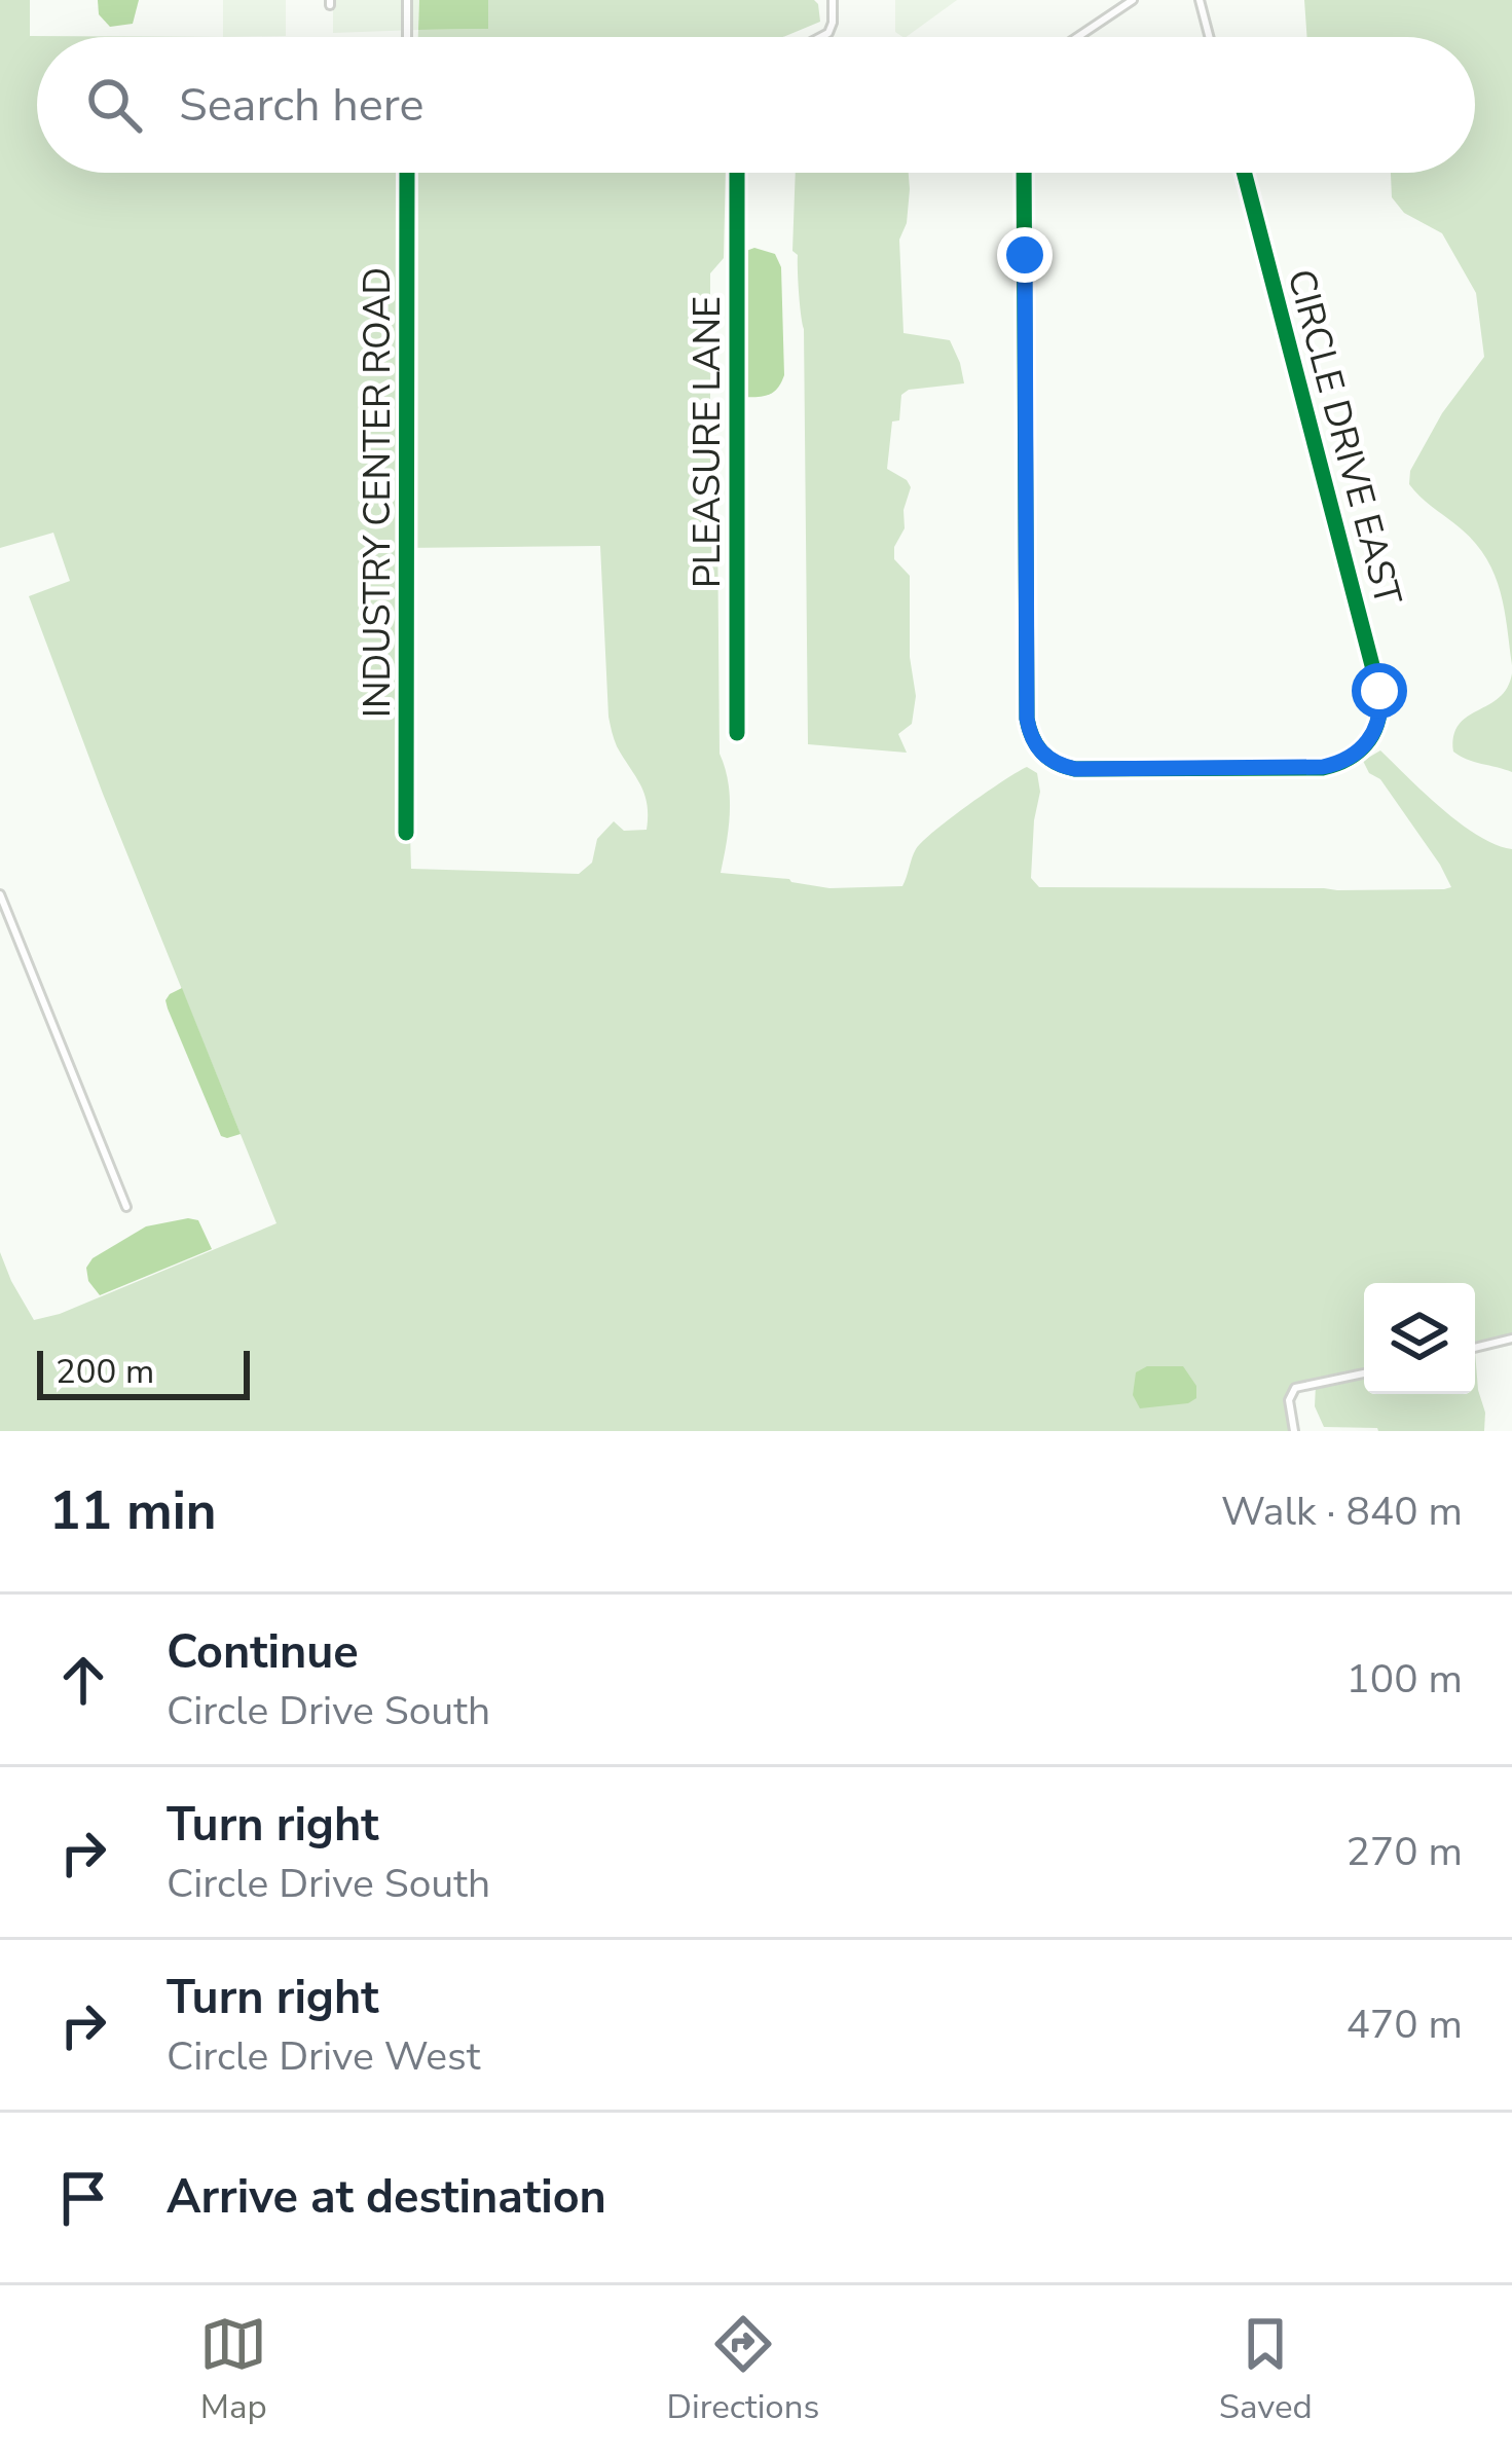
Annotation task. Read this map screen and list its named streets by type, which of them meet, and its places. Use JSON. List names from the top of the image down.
{
  "streets": {
    "street": ["CIRCLE DRIVE EAST", "PLEASURE LANE", "INDUSTRY CENTER ROAD"]
  },
  "scale_bar": "200 m",
  "page": {
    "search": "Search here",
    "scale": "200 m",
    "heading": ["11 min", "Walk · 840 m"],
    "list": [
      ["Continue", "Circle Drive South", "100 m"],
      ["Turn right", "Circle Drive South", "270 m"],
      ["Turn right", "Circle Drive West", "470 m"],
      "Arrive at destination"
    ],
    "nav": ["Map", "Directions", "Saved"]
  }
}
